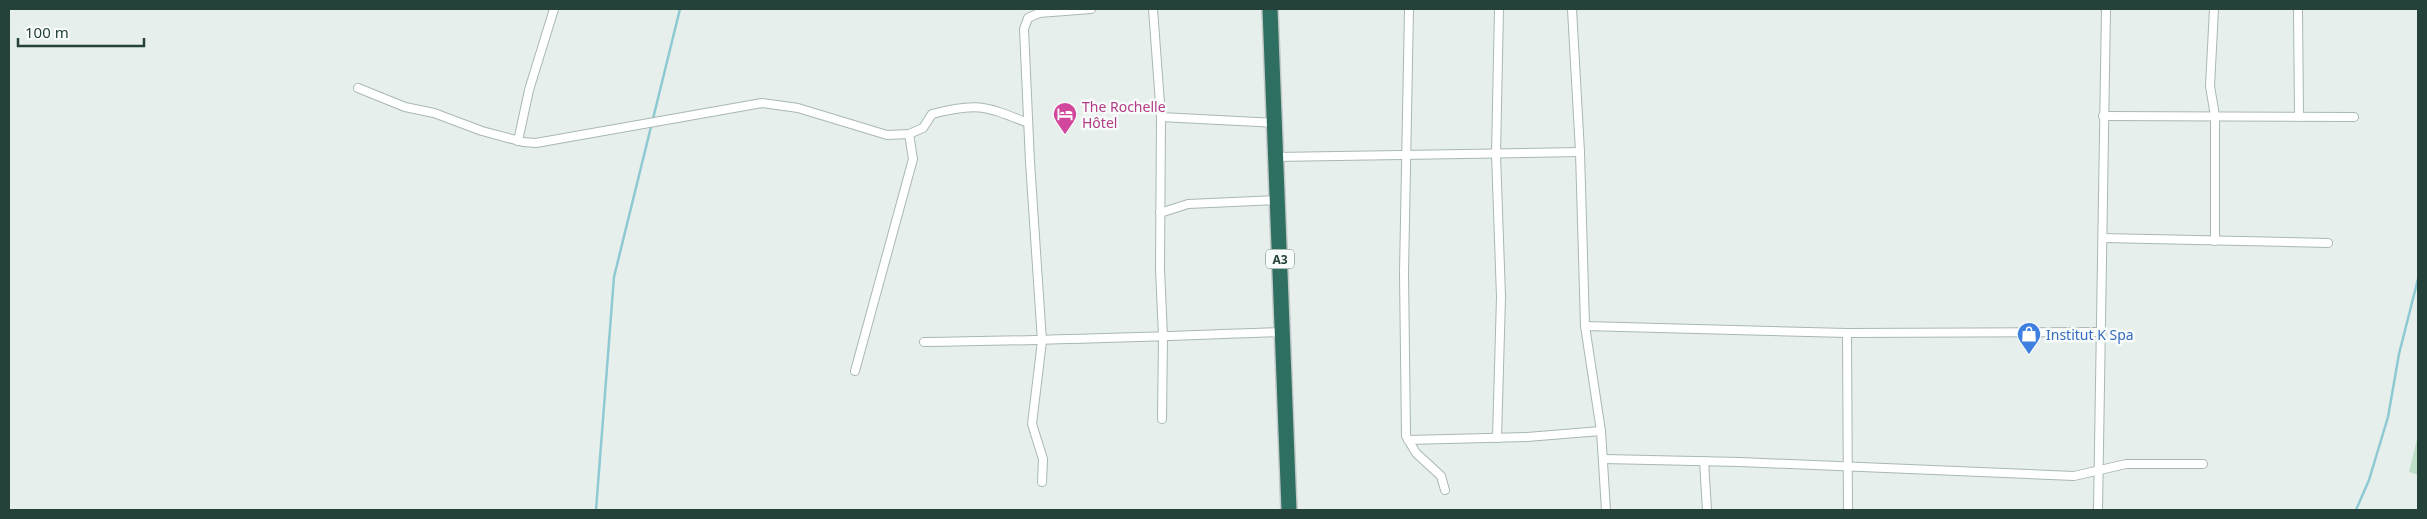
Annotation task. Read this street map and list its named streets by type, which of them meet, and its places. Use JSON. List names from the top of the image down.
{
  "streets": {
    "highway": ["A3"]
  },
  "places": {
    "hotel": ["The Rochelle Hôtel"],
    "shop": ["Institut K Spa"]
  },
  "scale_bar": "100 m"
}
